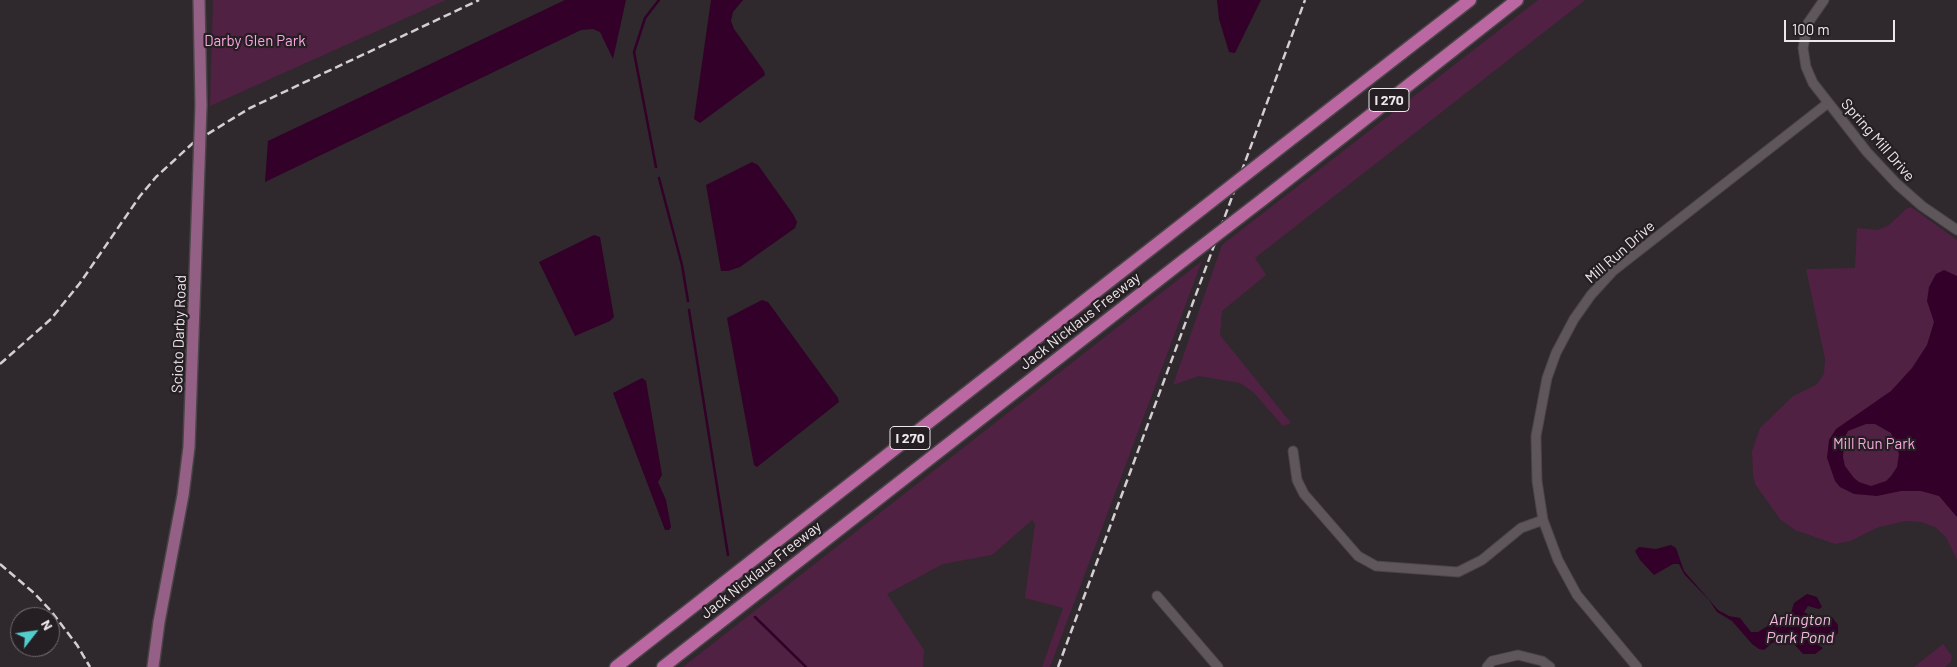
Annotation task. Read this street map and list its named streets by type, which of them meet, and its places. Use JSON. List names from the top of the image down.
{
  "streets": {
    "highway": ["I 270", "Jack Nicklaus Freeway"],
    "main road": ["Scioto Darby Road"],
    "street": ["Spring Mill Drive", "Mill Run Drive"]
  },
  "crossings": [
    ["Spring Mill Drive", "Mill Run Drive"]
  ],
  "water": ["Arlington Park Pond"],
  "parks": ["Darby Glen Park", "Mill Run Park"],
  "scale_bar": "100 m",
  "north": "top right"
}
